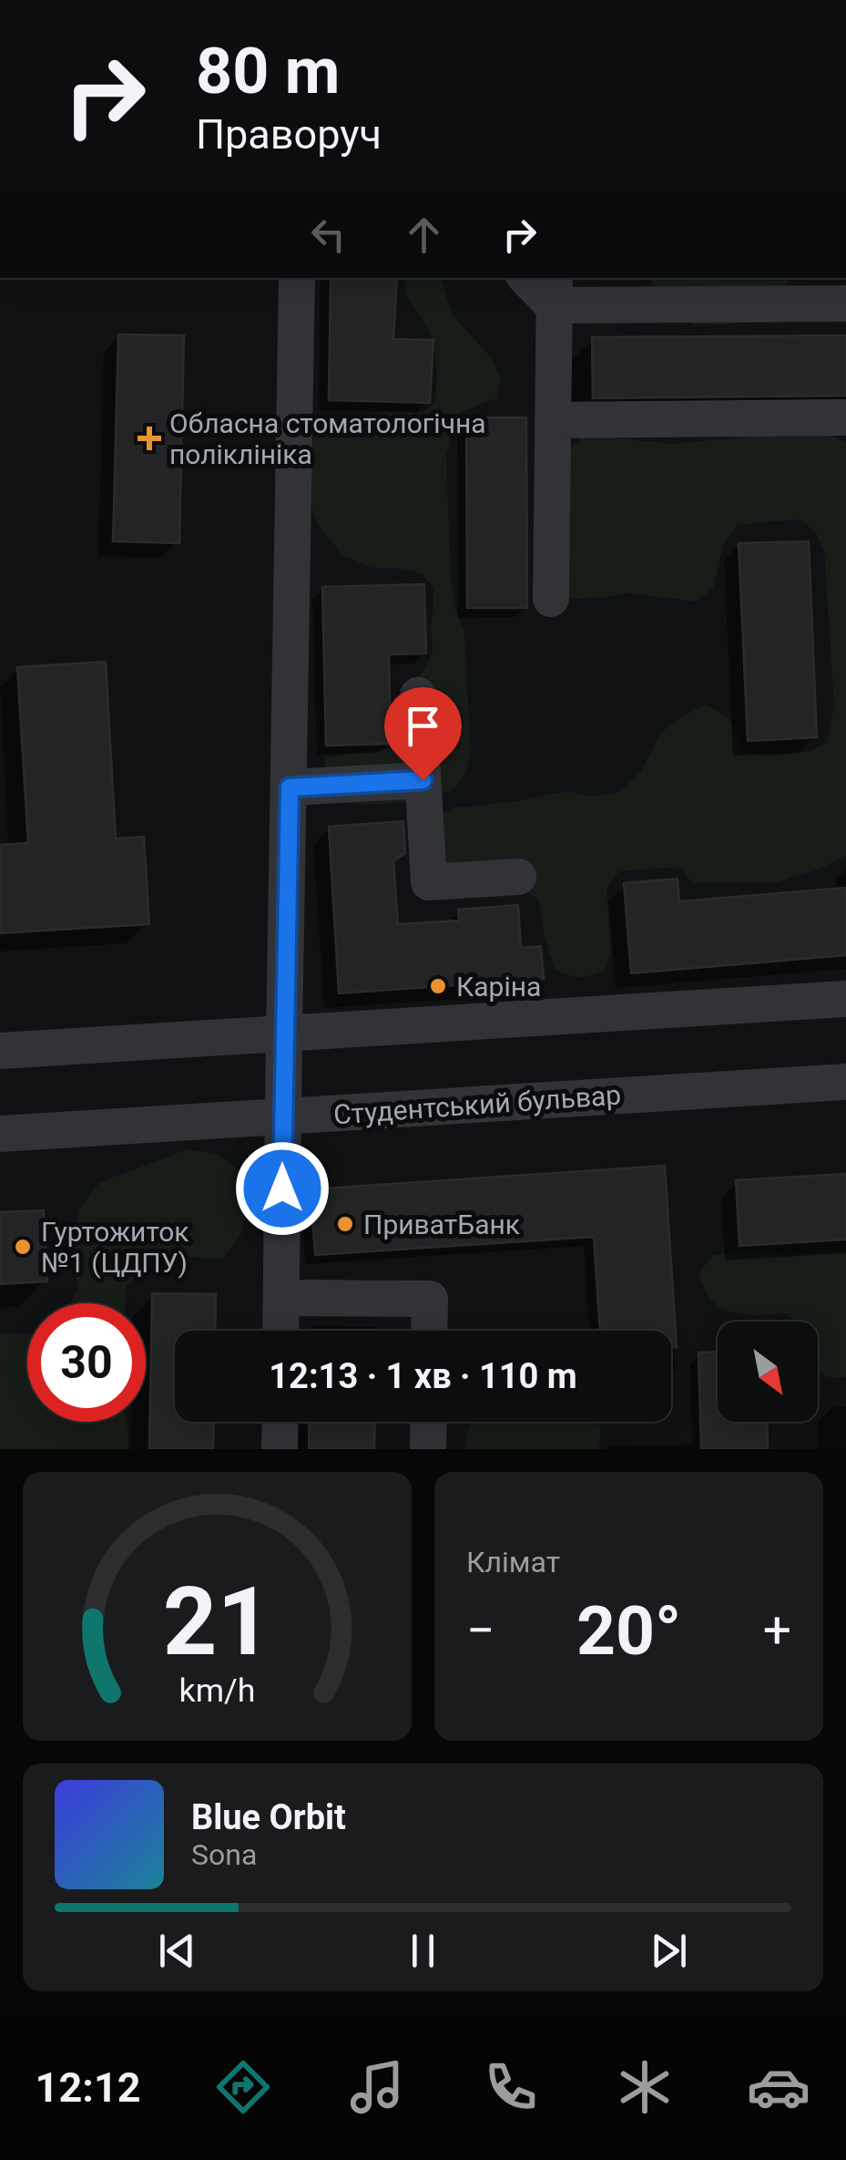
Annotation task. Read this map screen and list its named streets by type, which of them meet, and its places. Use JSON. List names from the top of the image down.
{
  "streets": {
    "street": ["Студентський бульвар"]
  },
  "places": {
    "health": ["Обласна стоматологічна поліклініка"],
    "other": ["Каріна", "ПриватБанк", "Гуртожиток №1 (ЦДПУ)"]
  },
  "north": "bottom right",
  "page": {
    "turn": ["80 m", "Праворуч"],
    "limit": "30",
    "trip": "12:13 · 1 хв · 110 m",
    "tile": "Клімат",
    "heat": ["−", "20°", "+"],
    "song": ["Blue Orbit", "Sona"],
    "tabs": "12:12",
    "gauge": ["21", "km/h"]
  }
}
